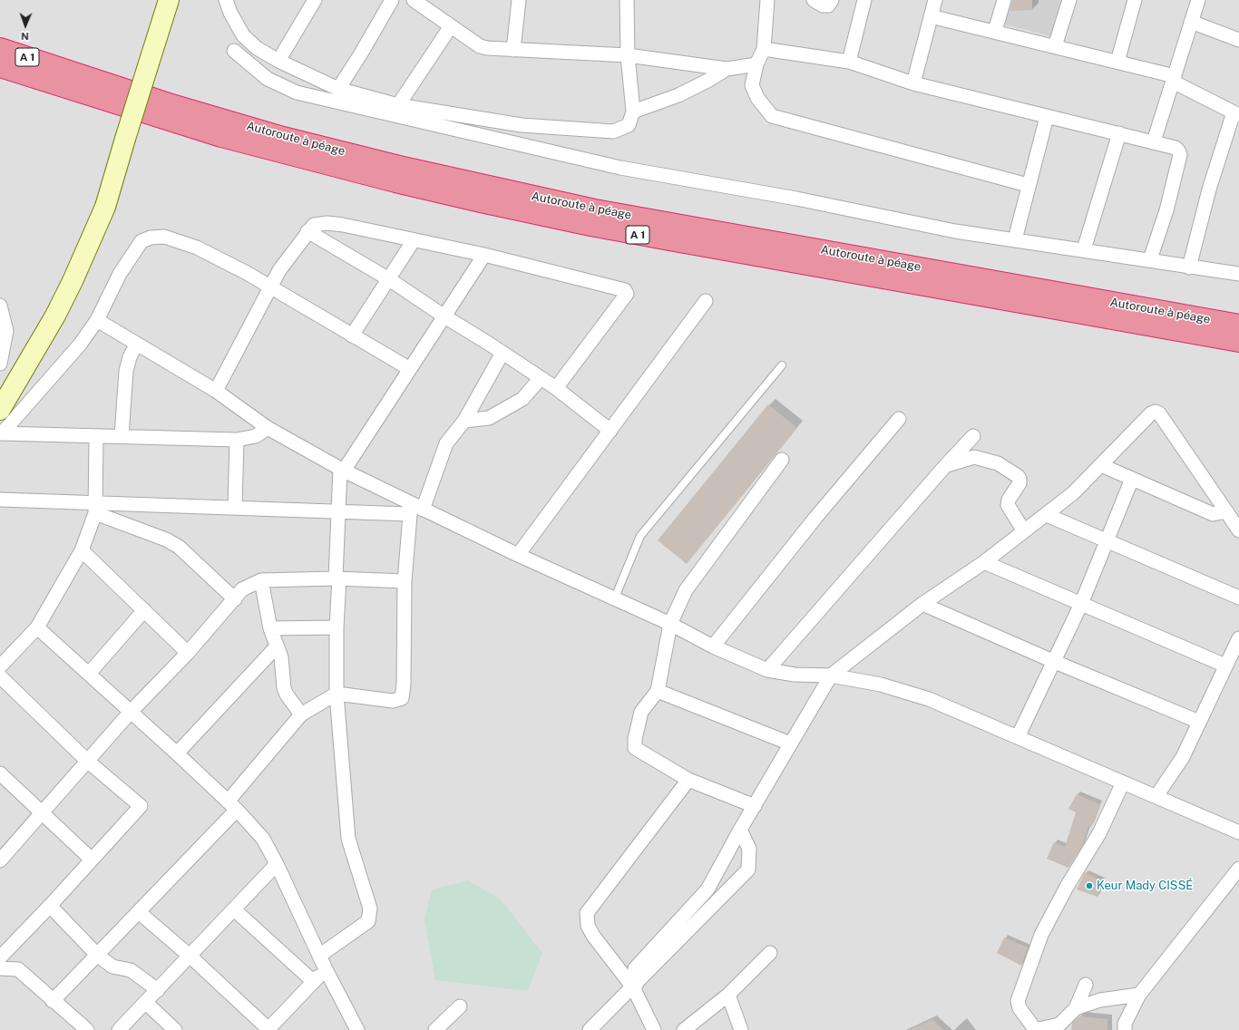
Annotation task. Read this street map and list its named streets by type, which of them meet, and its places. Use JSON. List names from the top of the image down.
{
  "streets": {
    "highway": ["A 1", "Autoroute à péage"]
  },
  "places": ["Keur Mady CISSÉ"],
  "north": "bottom"
}
